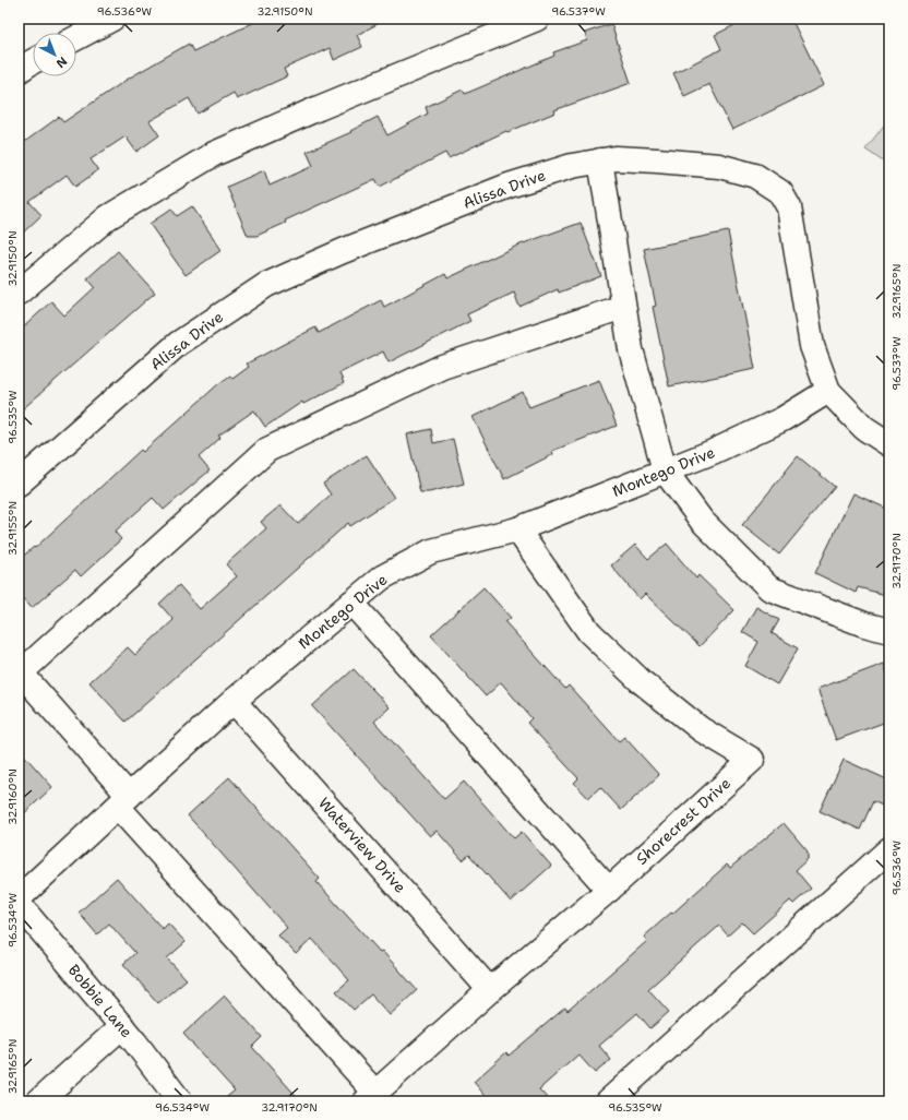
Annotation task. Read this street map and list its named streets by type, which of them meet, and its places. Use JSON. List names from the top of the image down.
{
  "streets": {
    "street": [
      "Alissa Drive",
      "Montego Drive",
      "Shorecrest Drive",
      "Waterview Drive",
      "Bobbie Lane"
    ]
  },
  "crossings": [
    ["Alissa Drive", "Montego Drive"],
    ["Montego Drive", "Shorecrest Drive"],
    ["Montego Drive", "Waterview Drive"],
    ["Shorecrest Drive", "Waterview Drive"]
  ],
  "north": "bottom right",
  "coordinates": [
    "96.536°W",
    "32.9150°N",
    "96.537°W",
    "32.9165°N",
    "96.535°W",
    "32.9155°N",
    "32.9170°N",
    "32.9160°N",
    "96.534°W"
  ]
}
